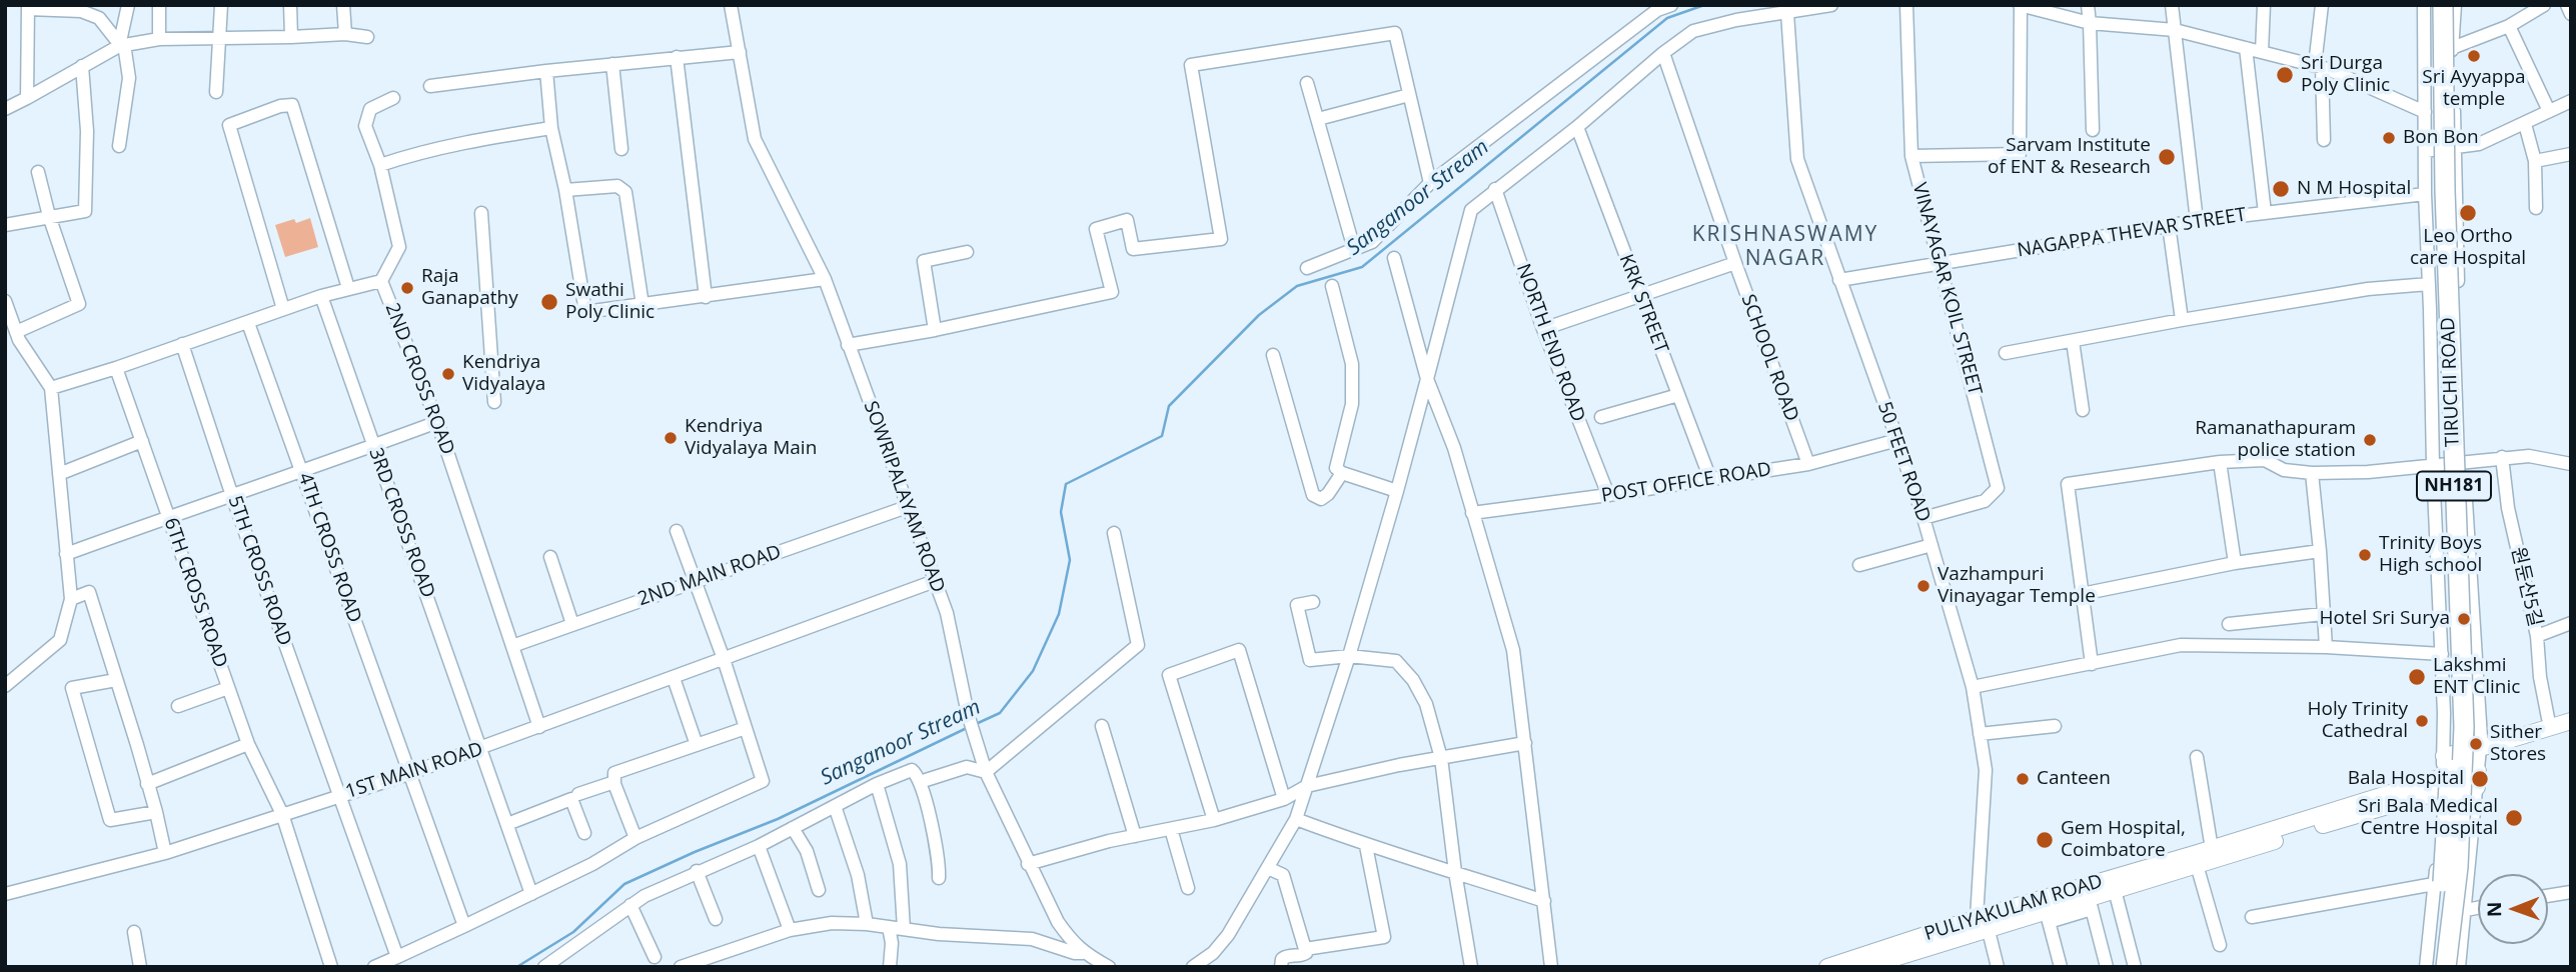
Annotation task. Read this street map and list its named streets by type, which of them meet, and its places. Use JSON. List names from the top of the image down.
{
  "streets": {
    "highway": ["TIRUCHI ROAD", "NH181"],
    "main road": ["PULIYAKULAM ROAD"],
    "street": [
      "NAGAPPA THEVAR STREET",
      "VINAYAGAR KOIL STREET",
      "KRK STREET",
      "NORTH END ROAD",
      "SCHOOL ROAD",
      "2ND CROSS ROAD",
      "50 FEET ROAD",
      "POST OFFICE ROAD",
      "SOWRIPALAYAM ROAD",
      "3RD CROSS ROAD",
      "4TH CROSS ROAD",
      "5TH CROSS ROAD",
      "2ND MAIN ROAD",
      "원둔산5길",
      "6TH CROSS ROAD",
      "1ST MAIN ROAD"
    ]
  },
  "crossings": [
    ["NAGAPPA THEVAR STREET", "VINAYAGAR KOIL STREET"],
    ["NAGAPPA THEVAR STREET", "50 FEET ROAD"],
    ["VINAYAGAR KOIL STREET", "50 FEET ROAD"],
    ["KRK STREET", "POST OFFICE ROAD"],
    ["NORTH END ROAD", "POST OFFICE ROAD"],
    ["SCHOOL ROAD", "POST OFFICE ROAD"],
    ["2ND CROSS ROAD", "3RD CROSS ROAD"],
    ["2ND CROSS ROAD", "4TH CROSS ROAD"],
    ["2ND CROSS ROAD", "5TH CROSS ROAD"],
    ["2ND CROSS ROAD", "2ND MAIN ROAD"],
    ["2ND CROSS ROAD", "6TH CROSS ROAD"],
    ["2ND CROSS ROAD", "1ST MAIN ROAD"],
    ["50 FEET ROAD", "POST OFFICE ROAD"],
    ["50 FEET ROAD", "PULIYAKULAM ROAD"],
    ["SOWRIPALAYAM ROAD", "2ND MAIN ROAD"],
    ["SOWRIPALAYAM ROAD", "1ST MAIN ROAD"],
    ["3RD CROSS ROAD", "1ST MAIN ROAD"],
    ["4TH CROSS ROAD", "1ST MAIN ROAD"],
    ["5TH CROSS ROAD", "1ST MAIN ROAD"],
    ["6TH CROSS ROAD", "1ST MAIN ROAD"]
  ],
  "districts": ["KRISHNASWAMY NAGAR"],
  "water": ["Sanganoor Stream"],
  "places": [
    "Sri Ayyappa temple",
    "Sri Durga Poly Clinic",
    "Bon Bon",
    "Sarvam Institute of ENT & Research",
    "N M Hospital",
    "Leo Ortho care Hospital",
    "Raja Ganapathy",
    "Swathi Poly Clinic",
    "Kendriya Vidyalaya",
    "Kendriya Vidyalaya Main",
    "Ramanathapuram police station",
    "Trinity Boys High school",
    "Vazhampuri Vinayagar Temple",
    "Hotel Sri Surya",
    "Lakshmi ENT Clinic",
    "Holy Trinity Cathedral",
    "Sither Stores",
    "Canteen",
    "Bala Hospital",
    "Sri Bala Medical Centre Hospital",
    "Gem Hospital, Coimbatore"
  ],
  "north": "left"
}
